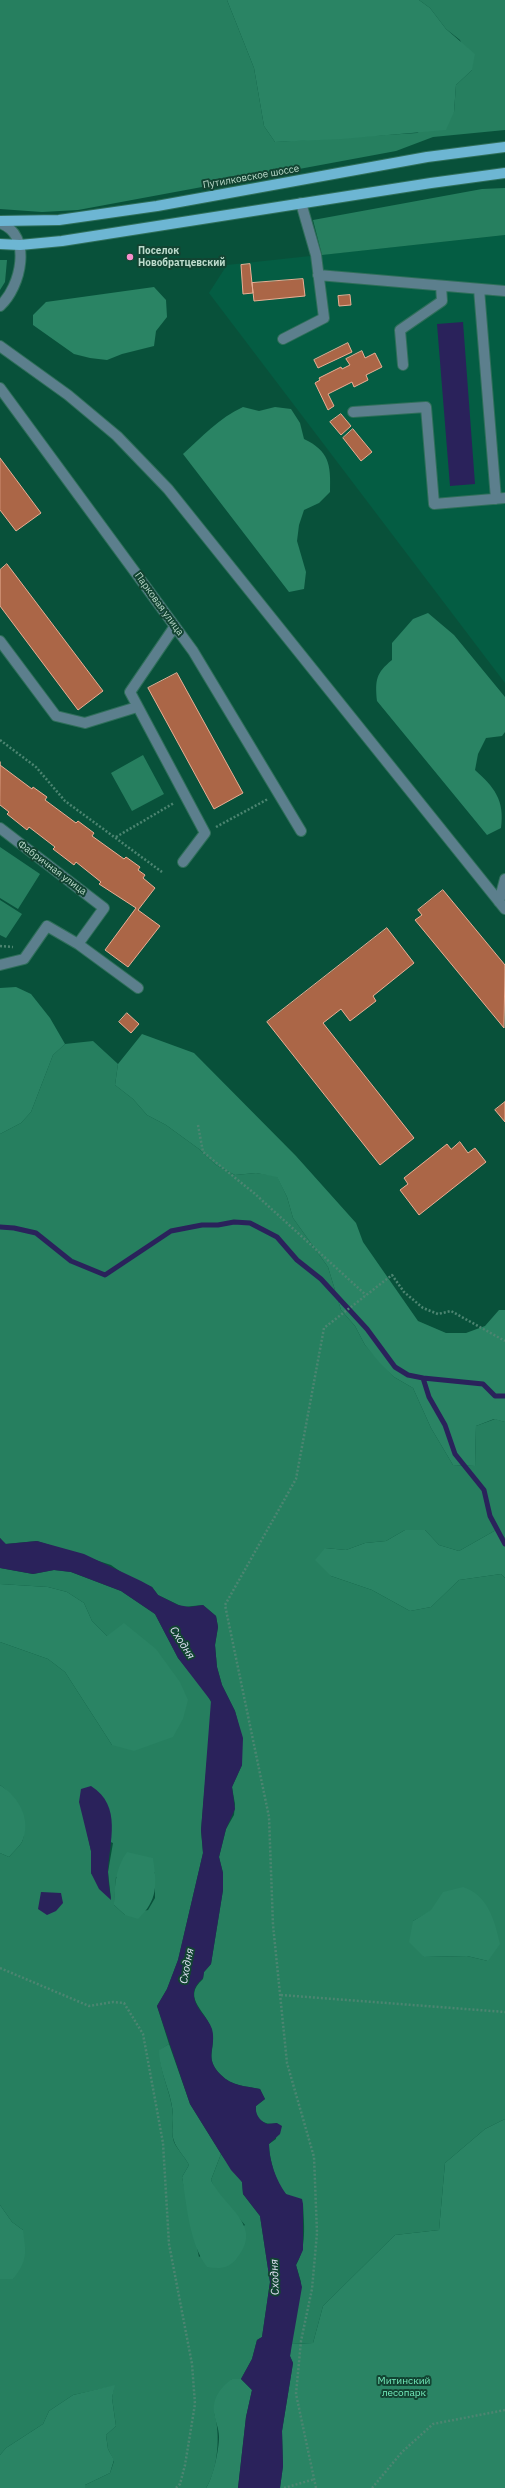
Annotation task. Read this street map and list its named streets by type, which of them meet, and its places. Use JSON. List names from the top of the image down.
{
  "streets": {
    "main road": ["Путилковское шоссе"],
    "street": ["Парковая улица", "Фабричная улица"]
  },
  "water": ["Сходня"],
  "parks": ["Митинский лесопарк"],
  "places": ["Поселок Новобратцевский"]
}
